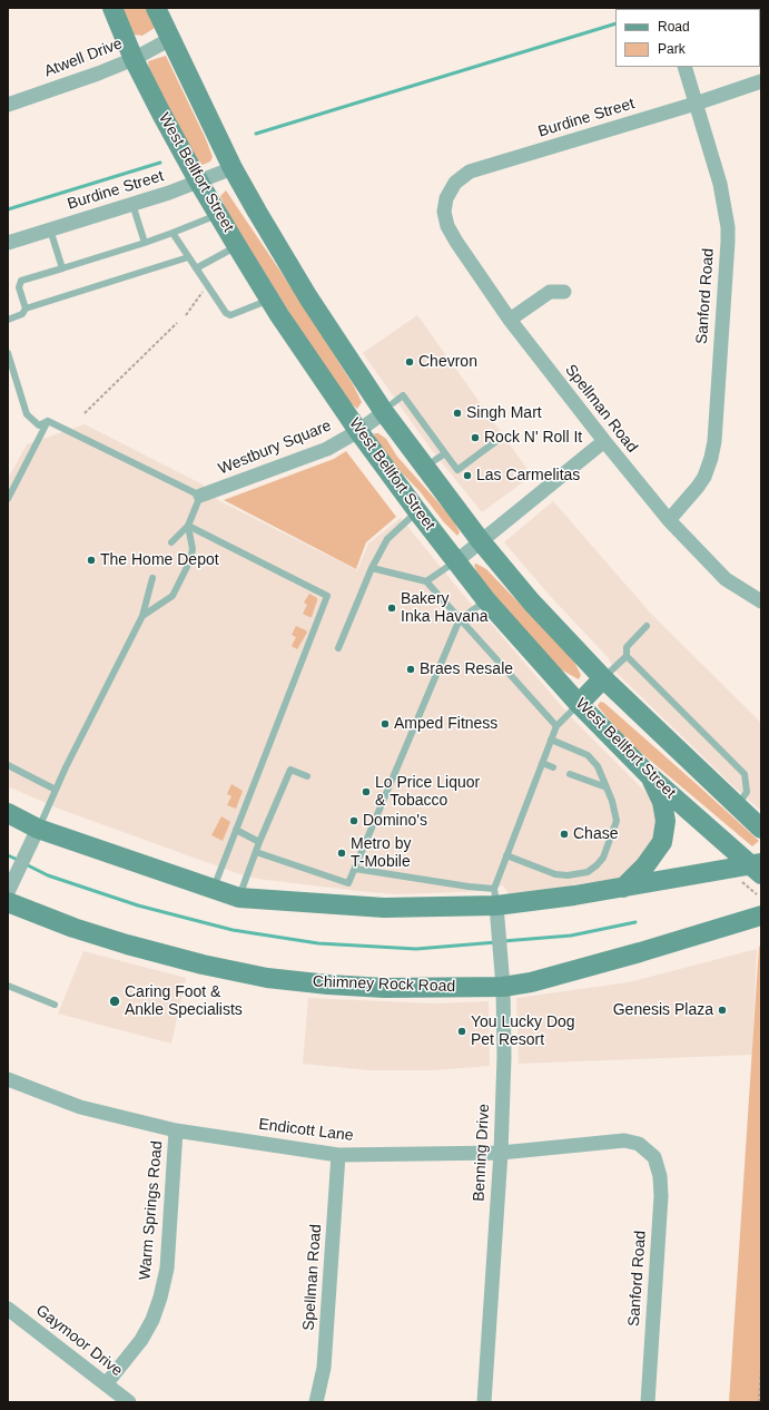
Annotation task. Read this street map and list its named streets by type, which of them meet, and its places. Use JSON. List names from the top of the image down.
{
  "streets": {
    "main road": ["West Bellfort Street", "Chimney Rock Road"],
    "street": [
      "Atwell Drive",
      "Burdine Street",
      "Sanford Road",
      "Spellman Road",
      "Westbury Square",
      "Endicott Lane",
      "Benning Drive",
      "Warm Springs Road",
      "Gaymoor Drive"
    ]
  },
  "crossings": [
    ["Atwell Drive", "West Bellfort Street"],
    ["Burdine Street", "West Bellfort Street"],
    ["Burdine Street", "Sanford Road"],
    ["Burdine Street", "Spellman Road"],
    ["West Bellfort Street", "Westbury Square"],
    ["Sanford Road", "Spellman Road"],
    ["Sanford Road", "Endicott Lane"],
    ["Spellman Road", "Endicott Lane"],
    ["Chimney Rock Road", "Benning Drive"],
    ["Endicott Lane", "Benning Drive"],
    ["Endicott Lane", "Warm Springs Road"],
    ["Warm Springs Road", "Gaymoor Drive"]
  ],
  "places": [
    "Chevron",
    "Singh Mart",
    "Rock N' Roll It",
    "Las Carmelitas",
    "The Home Depot",
    "Bakery Inka Havana",
    "Braes Resale",
    "Amped Fitness",
    "Lo Price Liquor & Tobacco",
    "Domino's",
    "Chase",
    "Metro by T-Mobile",
    "Caring Foot & Ankle Specialists",
    "Genesis Plaza",
    "You Lucky Dog Pet Resort"
  ],
  "legend": ["Road", "Park"]
}
